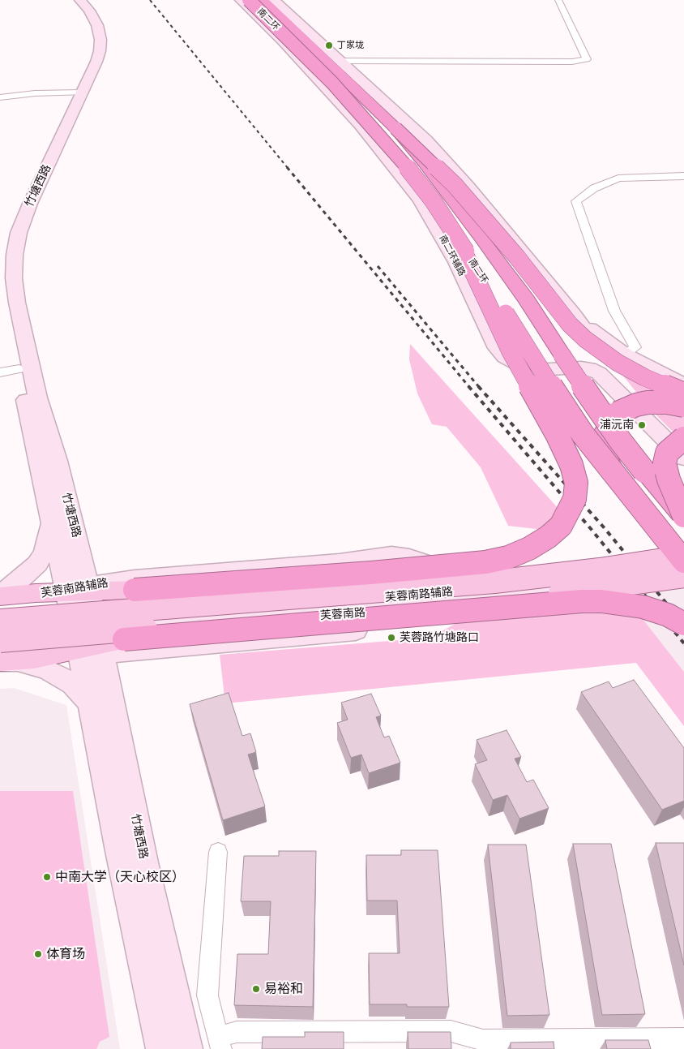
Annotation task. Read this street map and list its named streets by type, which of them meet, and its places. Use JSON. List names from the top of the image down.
{
  "streets": {
    "highway": ["南二环"],
    "main road": ["芙蓉南路"],
    "street": ["竹塘西路", "南二环辅路", "芙蓉南路辅路"]
  },
  "crossings": [
    ["南二环", "南二环辅路"],
    ["竹塘西路", "芙蓉南路辅路"]
  ],
  "places": [
    "丁家垅",
    "浦沅南",
    "芙蓉路竹塘路口",
    "中南大学（天心校区）",
    "体育场",
    "易裕和"
  ]
}
